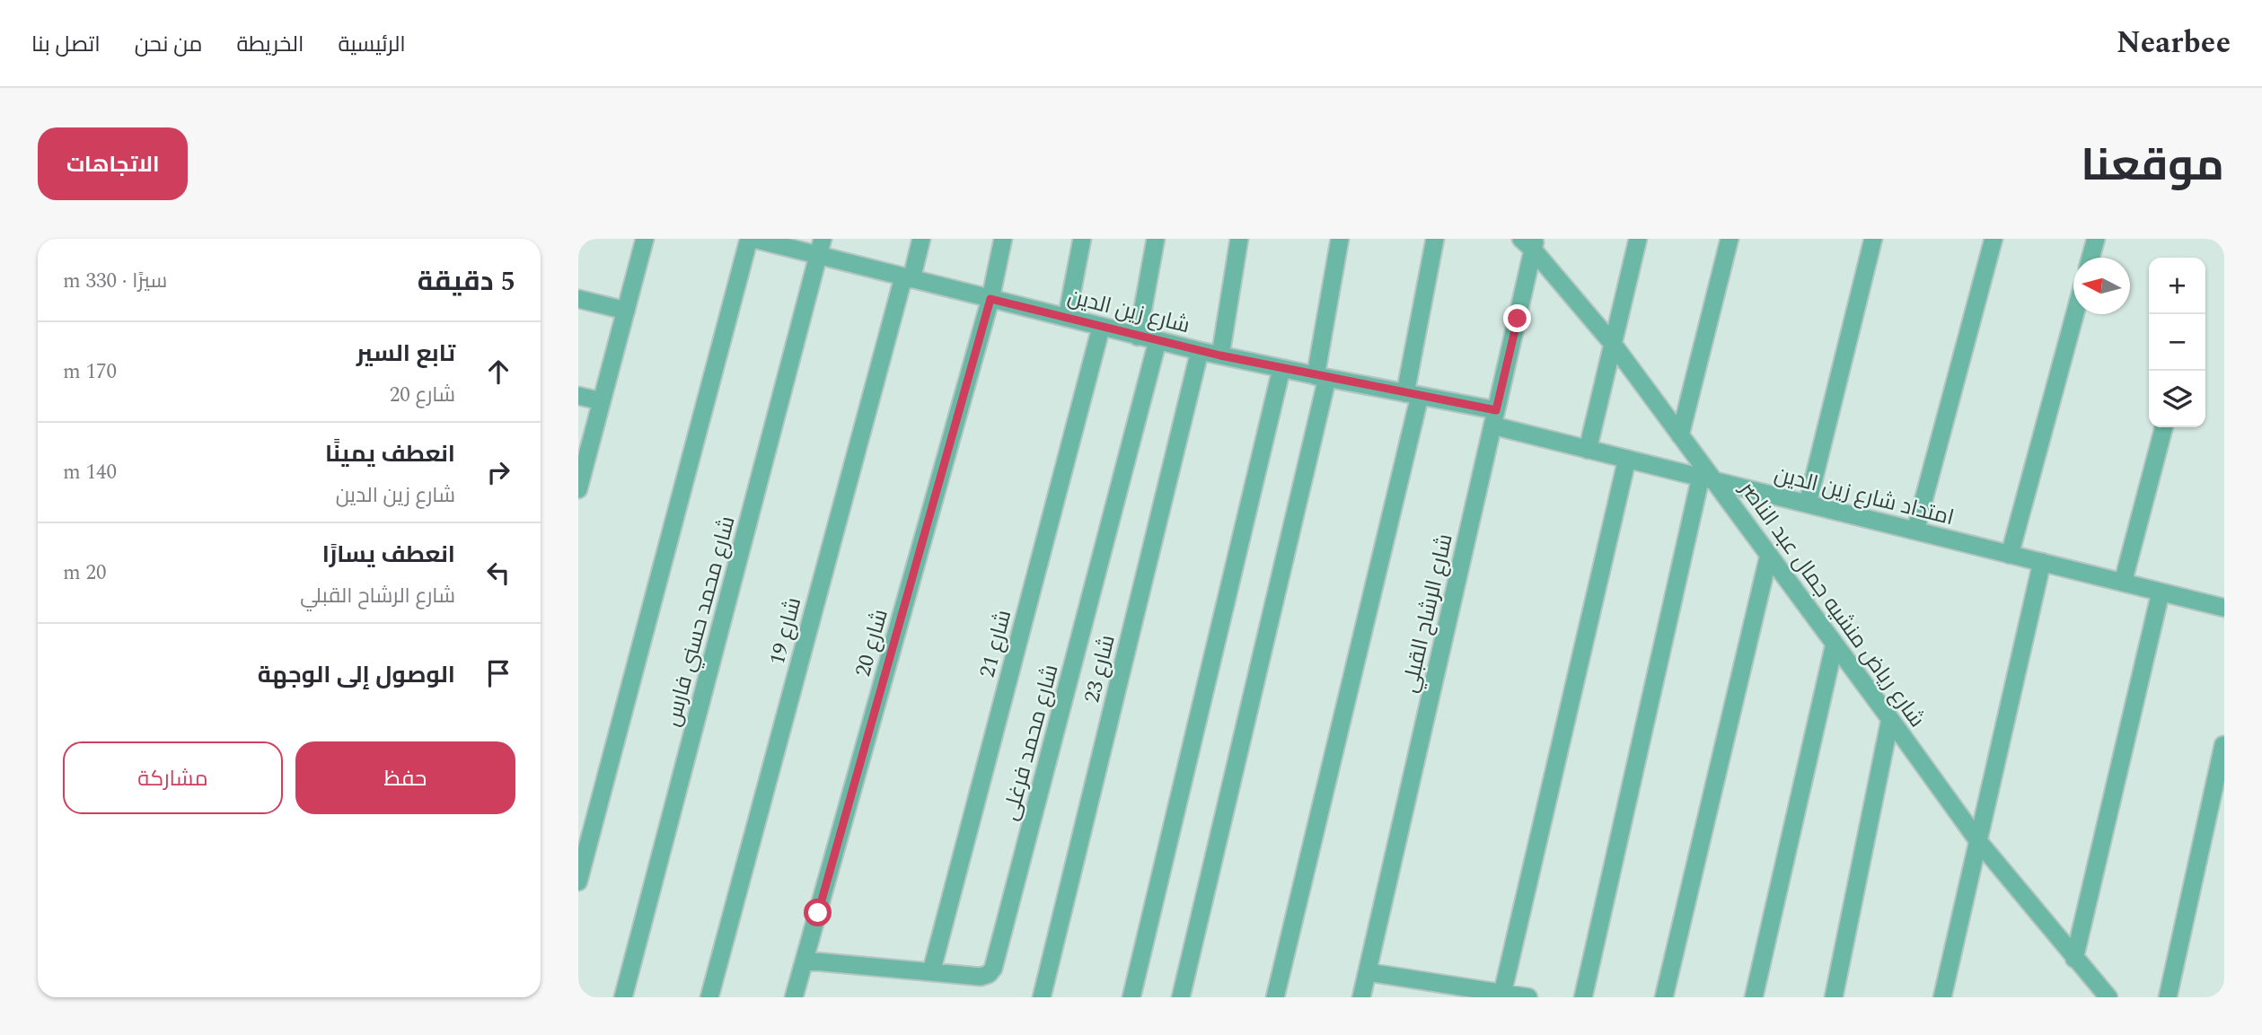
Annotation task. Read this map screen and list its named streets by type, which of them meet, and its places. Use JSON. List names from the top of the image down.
{
  "streets": {
    "street": [
      "شارع زين الدين",
      "امتداد شارع زين الدين",
      "شارع رياض منشيه جمال عبد الناصر",
      "شارع الرشاح القبلي",
      "شارع محمد حسني فارس",
      "شارع 19",
      "شارع 20",
      "شارع 21",
      "شارع 23",
      "شارع محمد فرغلى"
    ]
  },
  "crossings": [
    ["شارع زين الدين", "امتداد شارع زين الدين"],
    ["شارع زين الدين", "شارع الرشاح القبلي"],
    ["شارع زين الدين", "شارع محمد حسني فارس"],
    ["شارع زين الدين", "شارع 19"],
    ["شارع زين الدين", "شارع 20"],
    ["شارع زين الدين", "شارع 21"],
    ["شارع زين الدين", "شارع 23"],
    ["شارع زين الدين", "شارع محمد فرغلى"],
    ["امتداد شارع زين الدين", "شارع رياض منشيه جمال عبد الناصر"],
    ["امتداد شارع زين الدين", "شارع الرشاح القبلي"],
    ["شارع رياض منشيه جمال عبد الناصر", "شارع الرشاح القبلي"],
    ["شارع 20", "شارع محمد فرغلى"],
    ["شارع 21", "شارع محمد فرغلى"]
  ],
  "north": "left",
  "page": {
    "header": "Nearbee",
    "nav": [
      "الرئيسية",
      "الخريطة",
      "من نحن",
      "اتصل بنا"
    ],
    "title": "موقعنا",
    "buttons": [
      "الاتجاهات",
      ["حفظ", "مشاركة"]
    ],
    "heading": ["5 دقيقة", "سيرًا · 330 m"],
    "map_buttons": ["+", "−"],
    "list": [
      ["تابع السير", "شارع 20", "170 m"],
      ["انعطف يمينًا", "شارع زين الدين", "140 m"],
      ["انعطف يسارًا", "شارع الرشاح القبلي", "20 m"],
      "الوصول إلى الوجهة"
    ]
  }
}
